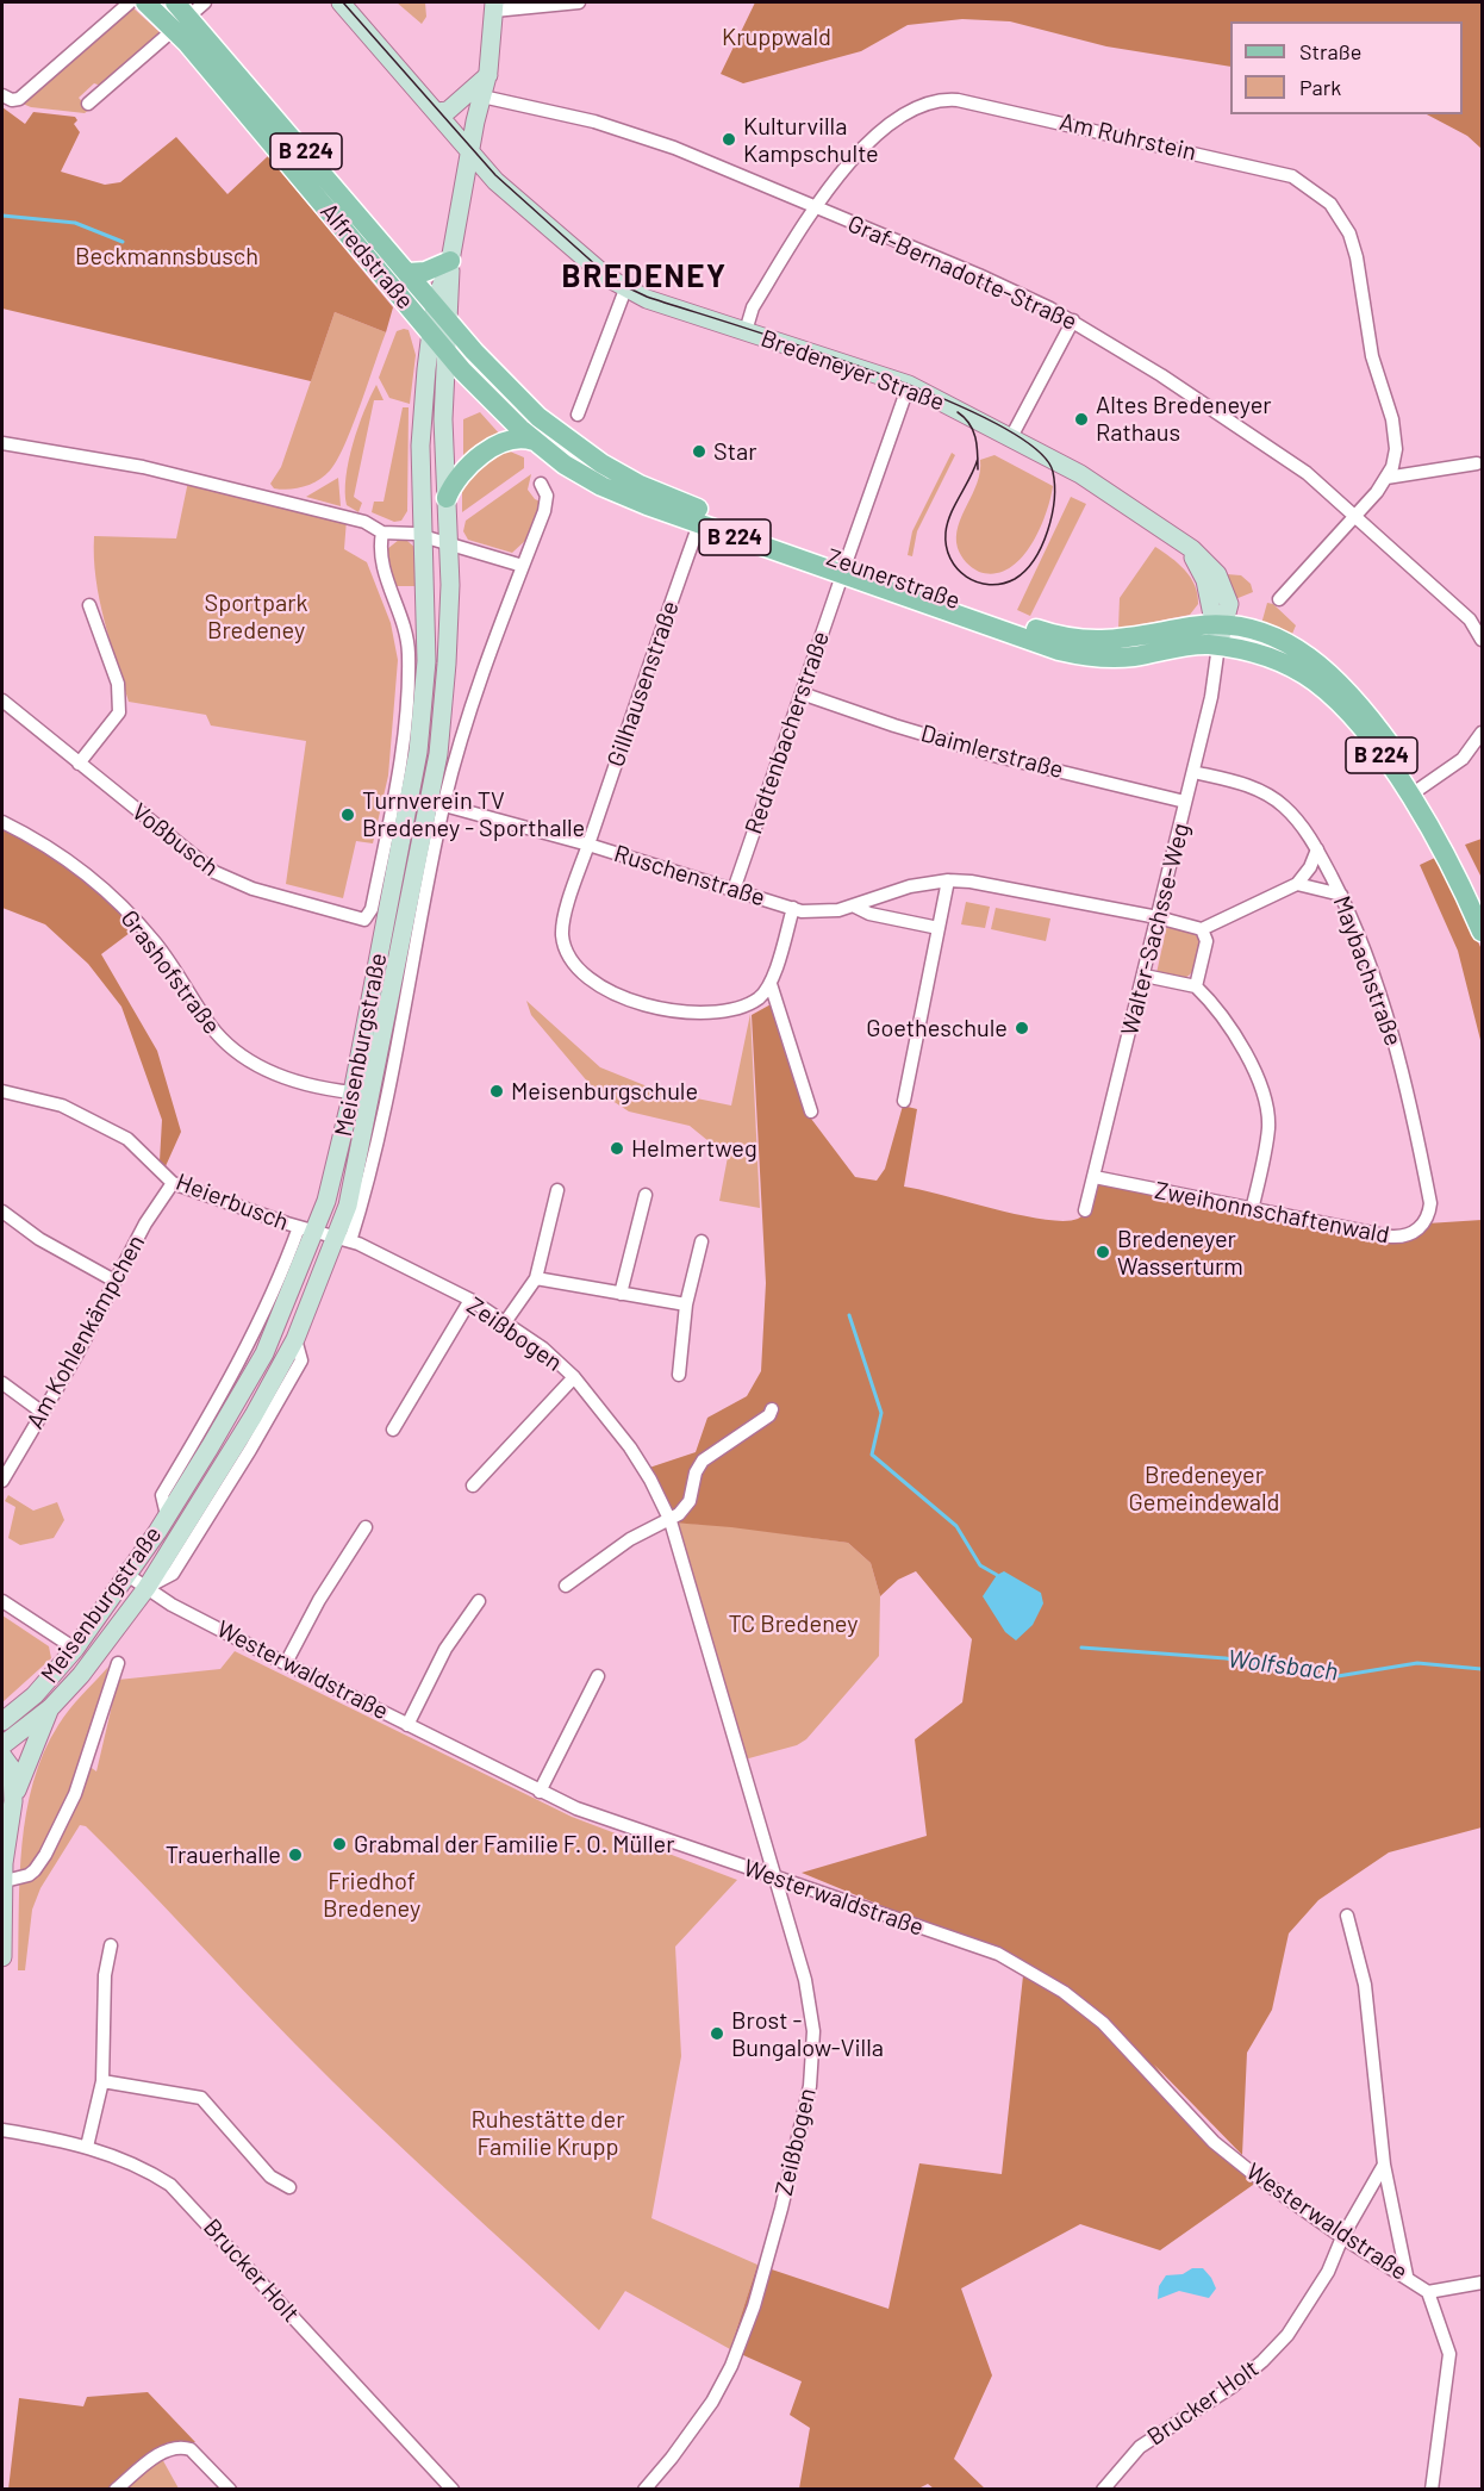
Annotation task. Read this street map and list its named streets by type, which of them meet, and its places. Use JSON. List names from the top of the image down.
{
  "streets": {
    "main road": [
      "B 224",
      "Alfredstraße",
      "Bredeneyer Straße",
      "Zeunerstraße",
      "Meisenburgstraße"
    ],
    "street": [
      "Am Ruhrstein",
      "Graf-Bernadotte-Straße",
      "Gillhausenstraße",
      "Redtenbacherstraße",
      "Daimlerstraße",
      "Voßbusch",
      "Ruschenstraße",
      "Walter-Sachsse-Weg",
      "Maybachstraße",
      "Grashofstraße",
      "Heierbusch",
      "Zweihonnschaftenwald",
      "Am Kohlenkämpchen",
      "Zeißbogen",
      "Westerwaldstraße",
      "Brucker Holt"
    ]
  },
  "crossings": [
    ["Am Ruhrstein", "Graf-Bernadotte-Straße"],
    ["Am Ruhrstein", "Bredeneyer Straße"],
    ["B 224", "Bredeneyer Straße"],
    ["B 224", "Zeunerstraße"],
    ["B 224", "Walter-Sachsse-Weg"],
    ["Alfredstraße", "Zeunerstraße"],
    ["Alfredstraße", "Meisenburgstraße"],
    ["Bredeneyer Straße", "Zeunerstraße"],
    ["Bredeneyer Straße", "Redtenbacherstraße"],
    ["Zeunerstraße", "Gillhausenstraße"],
    ["Zeunerstraße", "Redtenbacherstraße"],
    ["Zeunerstraße", "Walter-Sachsse-Weg"],
    ["Gillhausenstraße", "Ruschenstraße"],
    ["Redtenbacherstraße", "Daimlerstraße"],
    ["Redtenbacherstraße", "Ruschenstraße"],
    ["Daimlerstraße", "Walter-Sachsse-Weg"],
    ["Voßbusch", "Meisenburgstraße"],
    ["Ruschenstraße", "Walter-Sachsse-Weg"],
    ["Ruschenstraße", "Meisenburgstraße"],
    ["Walter-Sachsse-Weg", "Maybachstraße"],
    ["Walter-Sachsse-Weg", "Zweihonnschaftenwald"],
    ["Maybachstraße", "Zweihonnschaftenwald"],
    ["Grashofstraße", "Meisenburgstraße"],
    ["Meisenburgstraße", "Heierbusch"],
    ["Meisenburgstraße", "Zeißbogen"],
    ["Meisenburgstraße", "Westerwaldstraße"],
    ["Heierbusch", "Am Kohlenkämpchen"],
    ["Heierbusch", "Zeißbogen"],
    ["Zeißbogen", "Westerwaldstraße"],
    ["Westerwaldstraße", "Brucker Holt"]
  ],
  "districts": ["BREDENEY"],
  "water": ["Wolfsbach"],
  "parks": [
    "Kruppwald",
    "Beckmannsbusch",
    "Sportpark Bredeney",
    "Bredeneyer Gemeindewald",
    "TC Bredeney",
    "Friedhof Bredeney",
    "Ruhestätte der Familie Krupp"
  ],
  "places": [
    "Kulturvilla Kampschulte",
    "Altes Bredeneyer Rathaus",
    "Star",
    "Turnverein TV Bredeney - Sporthalle",
    "Goetheschule",
    "Meisenburgschule",
    "Helmertweg",
    "Bredeneyer Wasserturm",
    "Grabmal der Familie F. O. Müller",
    "Trauerhalle",
    "Brost - Bungalow-Villa"
  ],
  "legend": ["Straße", "Park"]
}
